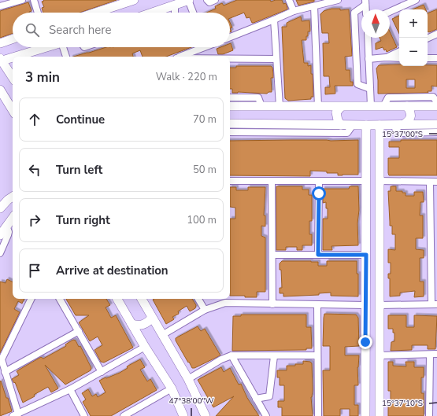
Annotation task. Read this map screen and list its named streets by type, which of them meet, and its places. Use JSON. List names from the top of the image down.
{
  "north": "top",
  "page": {
    "map_buttons": ["+", "−"],
    "search": "Search here",
    "heading": ["3 min", "Walk · 220 m"],
    "list": [
      ["Continue", "70 m"],
      ["Turn left", "50 m"],
      ["Turn right", "100 m"],
      "Arrive at destination"
    ]
  },
  "coordinates": ["15°37'00\"S", "47°38'00\"W", "15°37'10\"S"]
}
